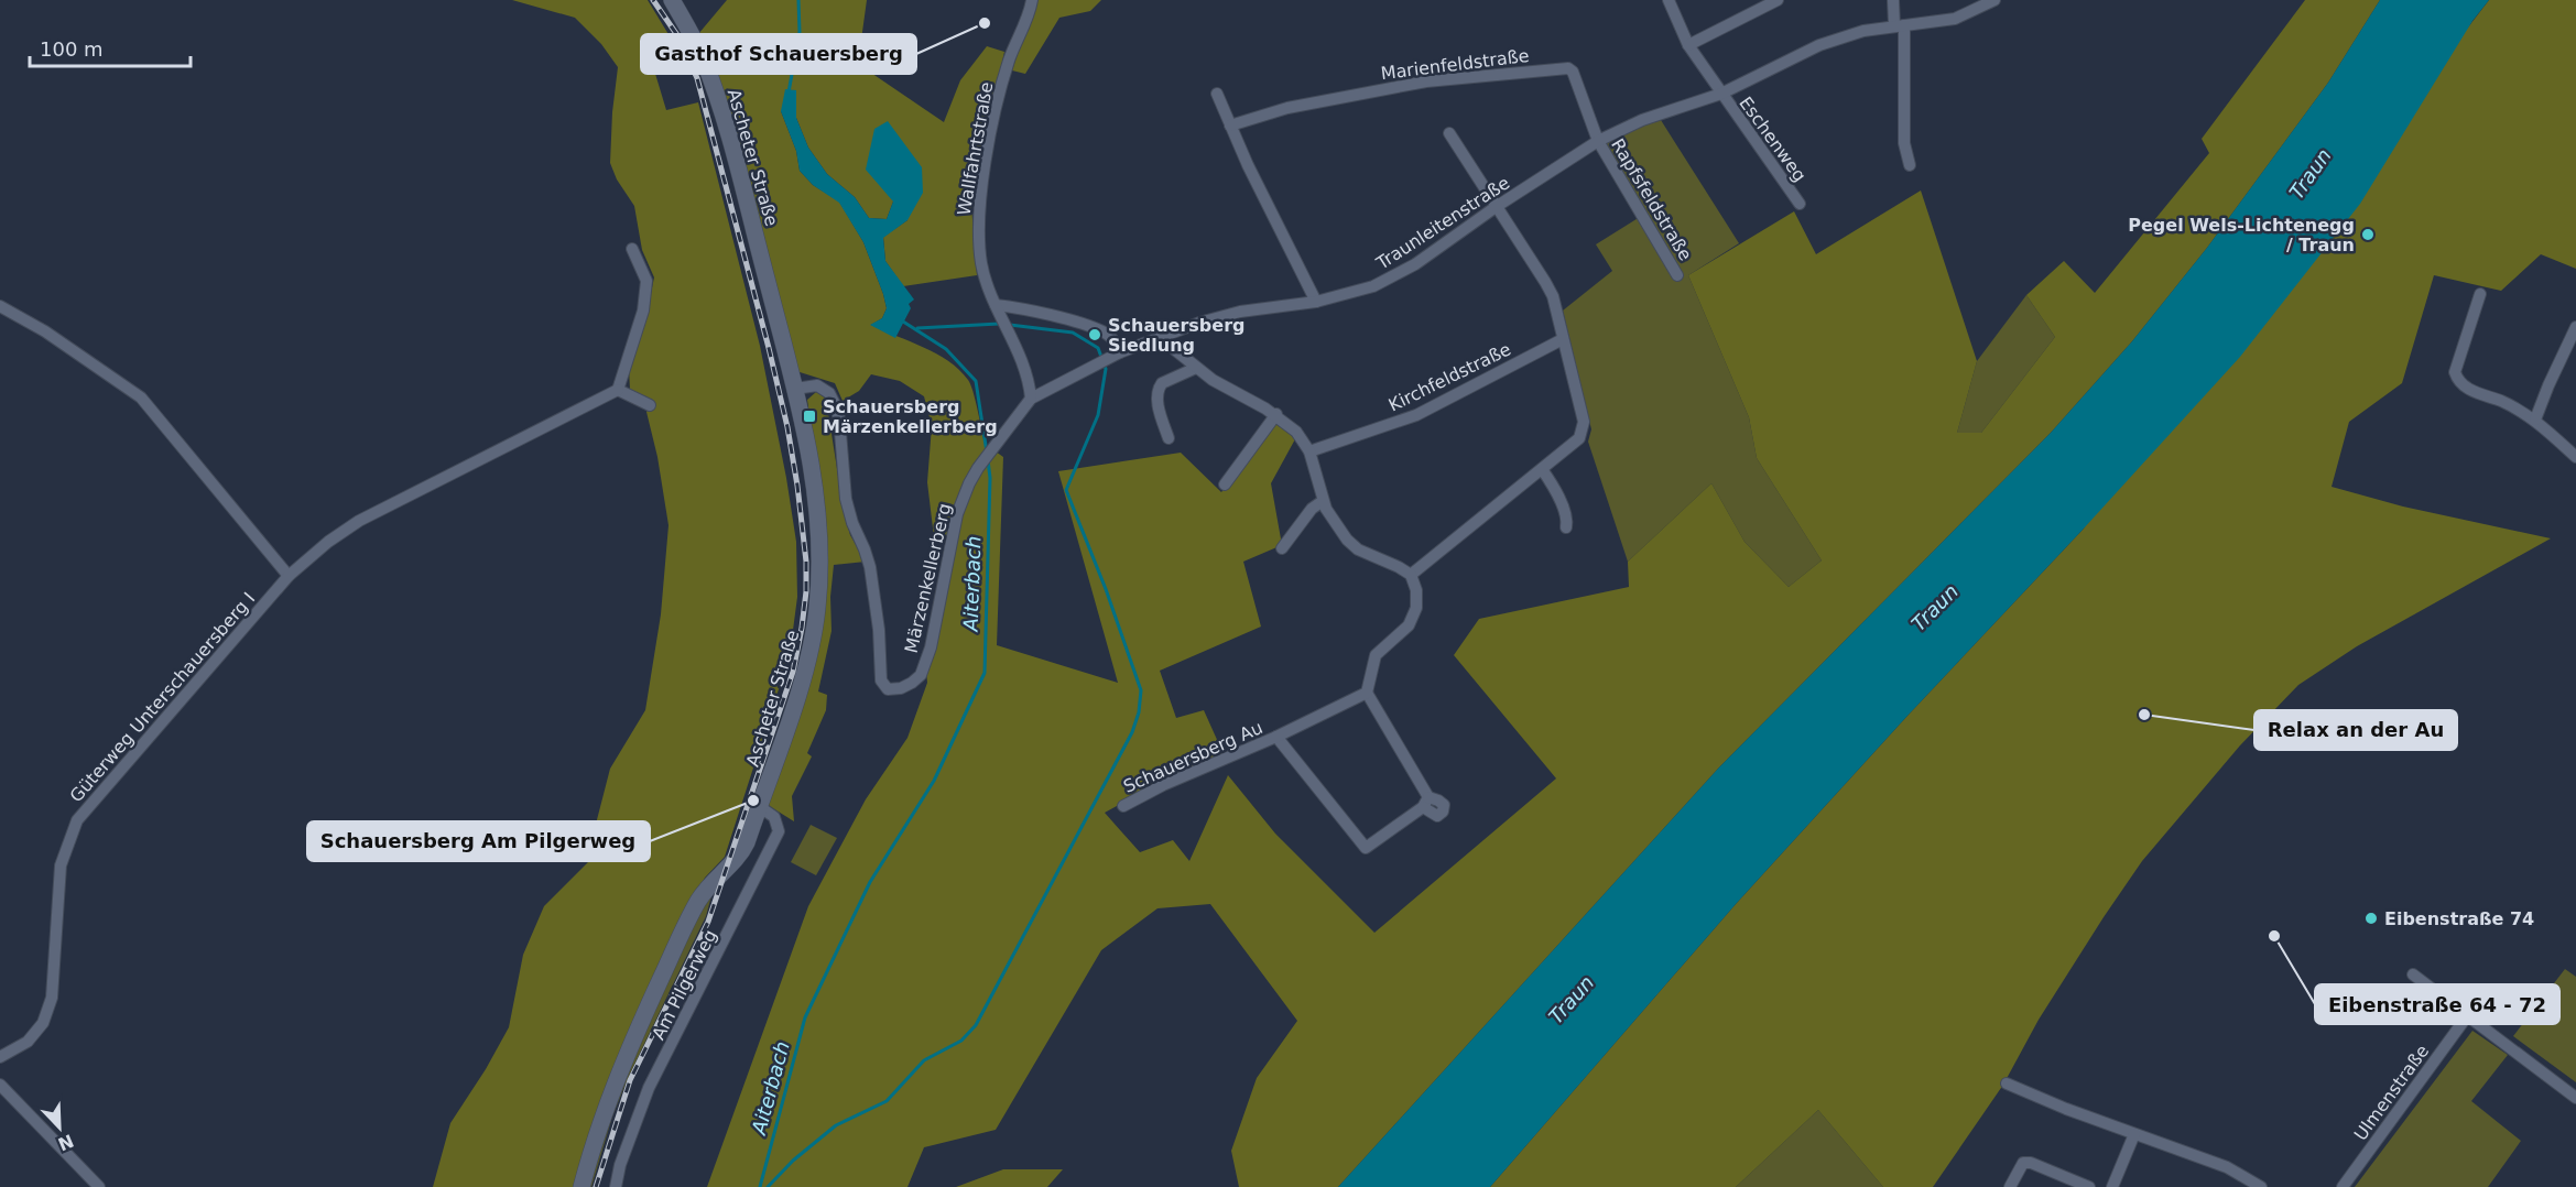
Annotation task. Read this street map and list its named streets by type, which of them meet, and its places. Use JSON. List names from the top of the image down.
{
  "streets": {
    "main road": ["Ascheter Straße"],
    "street": [
      "Marienfeldstraße",
      "Eschenweg",
      "Wallfahrtstraße",
      "Rapfsfeldstraße",
      "Traunleitenstraße",
      "Kirchfeldstraße",
      "Märzenkellerberg",
      "Güterweg Unterschauersberg I",
      "Schauersberg Au",
      "Am Pilgerweg",
      "Ulmenstraße"
    ]
  },
  "crossings": [
    ["Marienfeldstraße", "Rapfsfeldstraße"],
    ["Marienfeldstraße", "Traunleitenstraße"],
    ["Eschenweg", "Traunleitenstraße"],
    ["Wallfahrtstraße", "Traunleitenstraße"],
    ["Ascheter Straße", "Märzenkellerberg"],
    ["Ascheter Straße", "Am Pilgerweg"],
    ["Rapfsfeldstraße", "Traunleitenstraße"],
    ["Traunleitenstraße", "Märzenkellerberg"]
  ],
  "water": ["Traun", "Aiterbach"],
  "places": {
    "other": [
      "Gasthof Schauersberg",
      "Pegel Wels-Lichtenegg / Traun",
      "Schauersberg Siedlung",
      "Relax an der Au",
      "Schauersberg Am Pilgerweg",
      "Eibenstraße 74",
      "Eibenstraße 64 - 72"
    ],
    "transit": ["Schauersberg Märzenkellerberg"]
  },
  "scale_bar": "100 m",
  "north": "bottom right"
}
